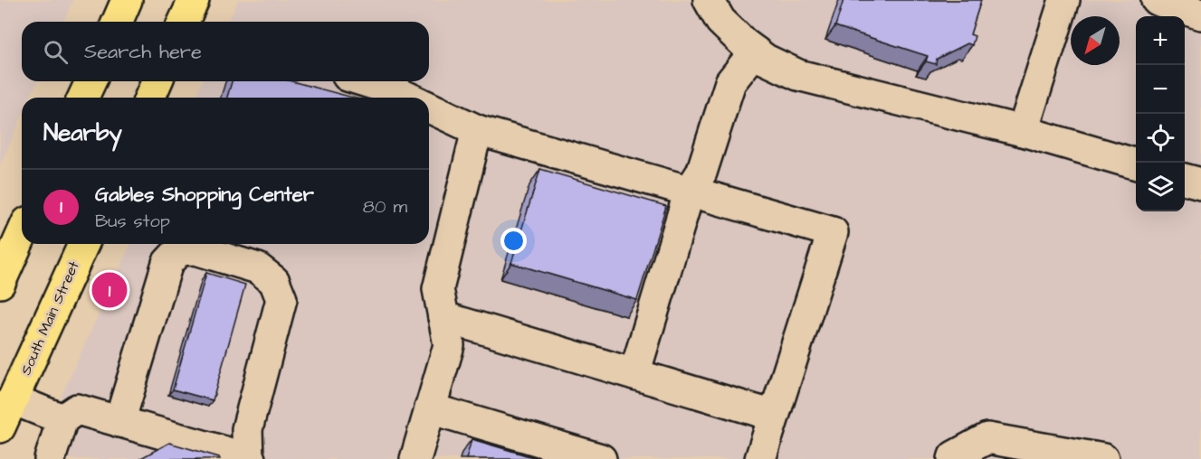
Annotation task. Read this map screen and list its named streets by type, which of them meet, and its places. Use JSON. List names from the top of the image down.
{
  "streets": {
    "main road": ["South Main Street"]
  },
  "north": "bottom left",
  "page": {
    "map_buttons": ["+", "−"],
    "search": "Search here",
    "heading": "Nearby",
    "list": [
      {
        "mark": "1",
        "name": "Gables Shopping Center",
        "note": "Bus stop",
        "value": "80 m"
      }
    ],
    "pins": "1"
  }
}
